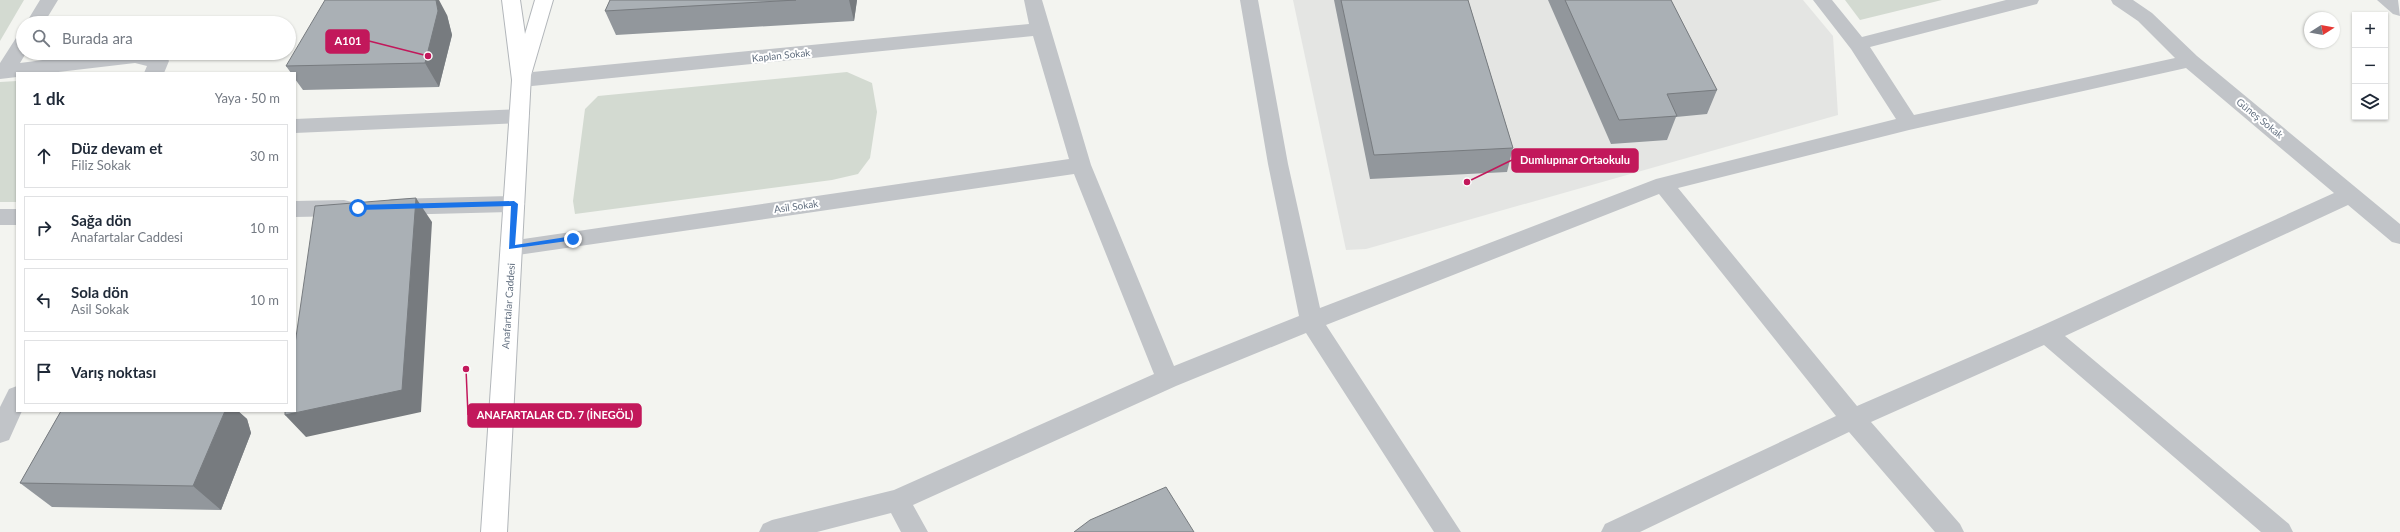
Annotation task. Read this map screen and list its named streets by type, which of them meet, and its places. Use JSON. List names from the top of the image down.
{
  "streets": {
    "main road": ["Anafartalar Caddesi"],
    "street": ["Kaplan Sokak", "Güneş Sokak", "Asil Sokak"]
  },
  "crossings": [
    ["Kaplan Sokak", "Anafartalar Caddesi"],
    ["Asil Sokak", "Anafartalar Caddesi"]
  ],
  "places": ["A101", "Dumlupınar Ortaokulu", "ANAFARTALAR CD. 7 (İNEGÖL)"],
  "north": "right",
  "page": {
    "map_buttons": ["+", "−"],
    "search": "Burada ara",
    "heading": ["1 dk", "Yaya · 50 m"],
    "list": [
      ["Düz devam et", "Filiz Sokak", "30 m"],
      ["Sağa dön", "Anafartalar Caddesi", "10 m"],
      ["Sola dön", "Asil Sokak", "10 m"],
      "Varış noktası"
    ]
  }
}
